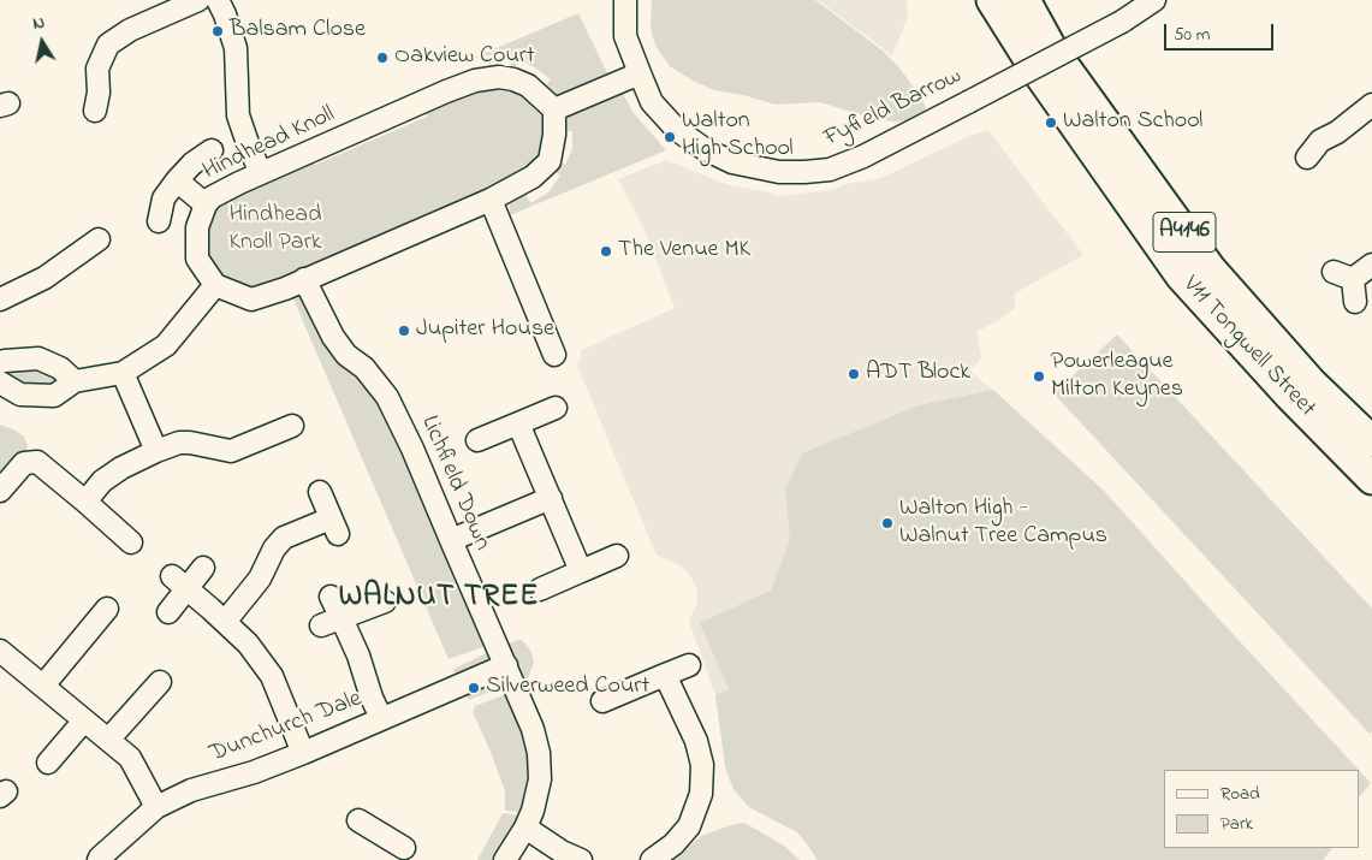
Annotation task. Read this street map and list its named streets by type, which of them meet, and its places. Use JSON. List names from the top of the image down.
{
  "streets": {
    "highway": ["A4146", "V11 Tongwell Street"],
    "street": [
      "Fyfield Barrow",
      "Hindhead Knoll",
      "Lichfield Down",
      "Dunchurch Dale"
    ]
  },
  "crossings": [
    ["Lichfield Down", "Dunchurch Dale"]
  ],
  "districts": ["WALNUT TREE"],
  "parks": ["Hindhead Knoll Park"],
  "places": [
    "Balsam Close",
    "Oakview Court",
    "Walton School",
    "Walton High School",
    "The Venue MK",
    "Jupiter House",
    "ADT Block",
    "Powerleague Milton Keynes",
    "Walton High - Walnut Tree Campus",
    "Silverweed Court"
  ],
  "legend": ["Road", "Park"],
  "scale_bar": "50 m",
  "north": "top"
}
